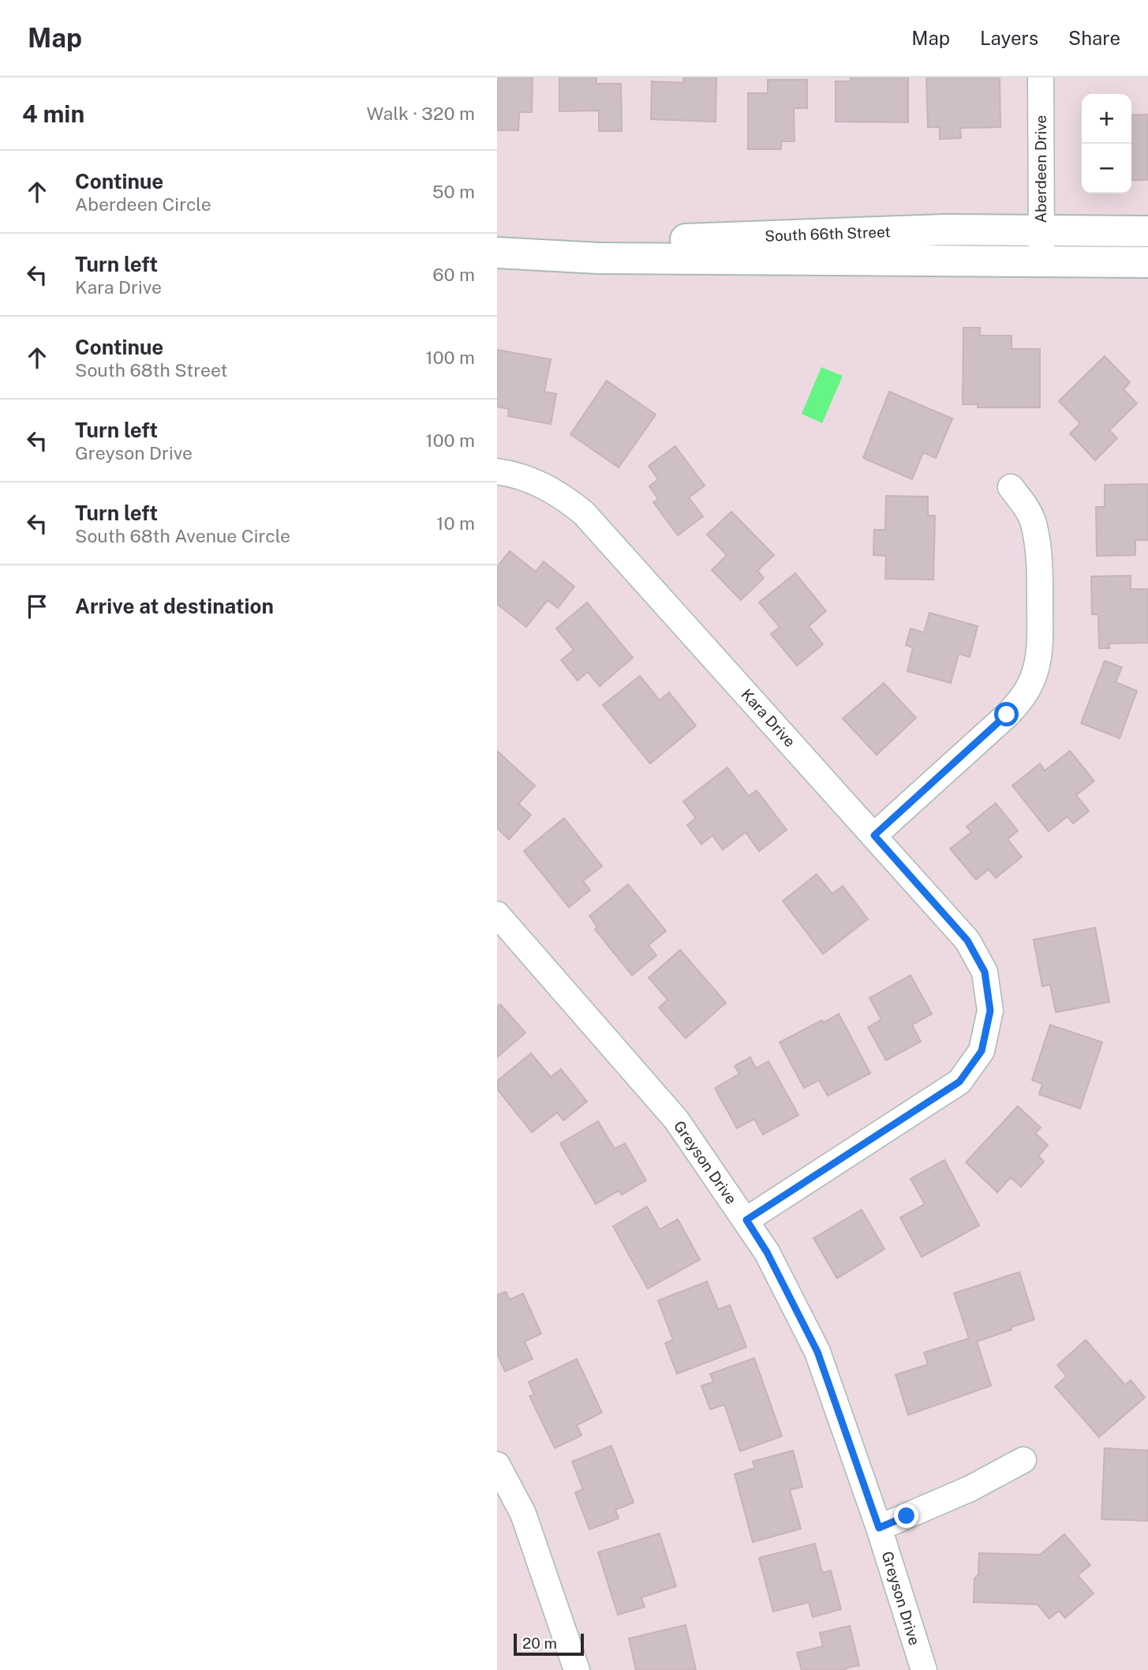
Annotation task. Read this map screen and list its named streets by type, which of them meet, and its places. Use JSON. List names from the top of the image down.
{
  "streets": {
    "street": [
      "Aberdeen Drive",
      "South 66th Street",
      "Kara Drive",
      "Greyson Drive"
    ]
  },
  "crossings": [
    ["Aberdeen Drive", "South 66th Street"],
    ["Kara Drive", "Greyson Drive"]
  ],
  "scale_bar": "20 m",
  "page": {
    "header": "Map",
    "nav": ["Map", "Layers", "Share"],
    "heading": ["4 min", "Walk · 320 m"],
    "map_buttons": ["+", "−"],
    "list": [
      ["Continue", "Aberdeen Circle", "50 m"],
      ["Turn left", "Kara Drive", "60 m"],
      ["Continue", "South 68th Street", "100 m"],
      ["Turn left", "Greyson Drive", "100 m"],
      ["Turn left", "South 68th Avenue Circle", "10 m"],
      "Arrive at destination"
    ],
    "scale": "20 m"
  }
}
